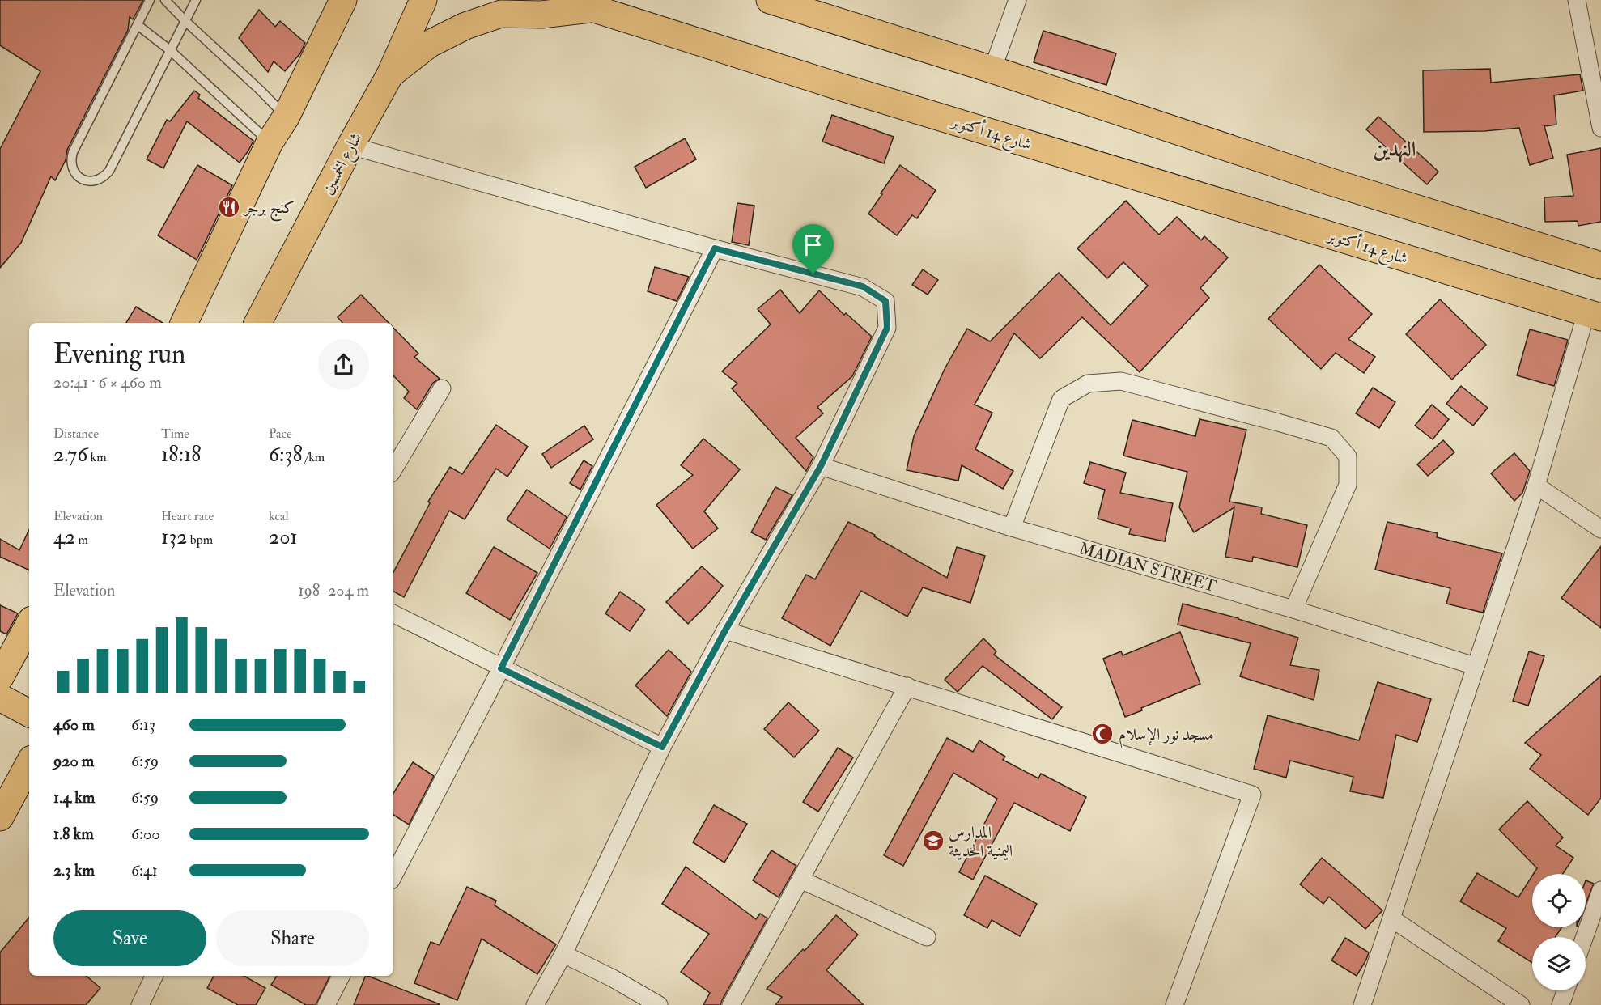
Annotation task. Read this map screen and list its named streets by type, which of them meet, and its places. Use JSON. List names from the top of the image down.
{
  "streets": {
    "main road": ["شارع 14 أكتوبر", "شارع الخمسين"],
    "street": ["MADIAN STREET"]
  },
  "crossings": [
    ["شارع 14 أكتوبر", "شارع الخمسين"]
  ],
  "districts": ["النهدين"],
  "places": {
    "restaurant": ["كنج برجر"],
    "mosque": ["مسجد نور الإسلام"],
    "school or university": ["المدارس اليمنية الحديثة"]
  },
  "page": {
    "heading": ["Evening run", "20:41 · 6 × 460 m"],
    "stats": [
      ["Distance", "2.76 km"],
      ["Time", "18:18"],
      ["Pace", "6:38 /km"],
      ["Elevation", "42 m"],
      ["Heart rate", "132 bpm"],
      ["kcal", "201"]
    ],
    "chart": ["Elevation", "198–204 m"],
    "list": [
      {
        "name": "460 m",
        "note": "6:13"
      },
      {
        "name": "920 m",
        "note": "6:59"
      },
      {
        "name": "1.4 km",
        "note": "6:59"
      },
      {
        "name": "1.8 km",
        "note": "6:00"
      },
      {
        "name": "2.3 km",
        "note": "6:41"
      }
    ],
    "buttons": ["Save", "Share"]
  }
}
